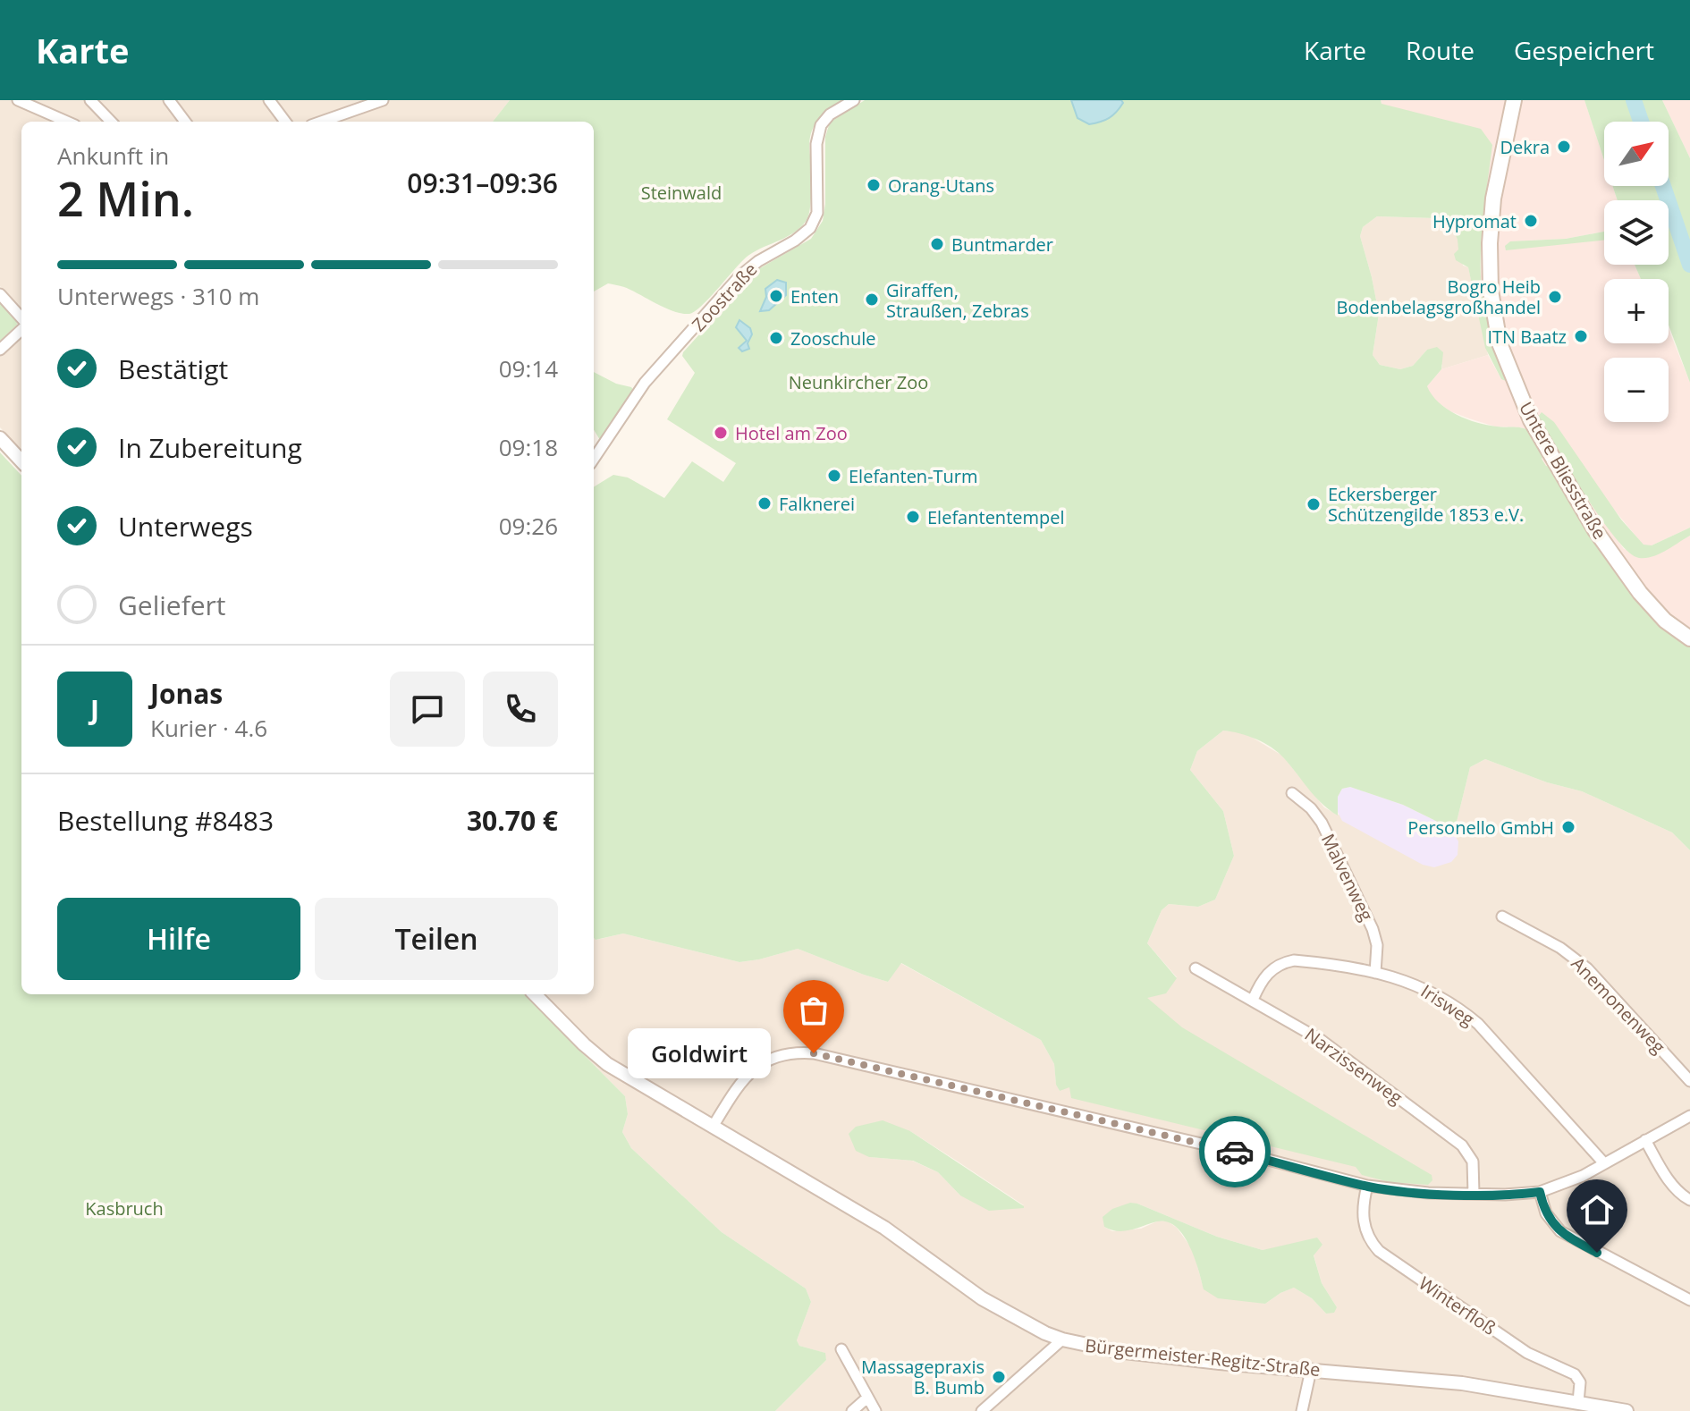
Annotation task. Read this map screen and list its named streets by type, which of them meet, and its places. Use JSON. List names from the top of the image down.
{
  "streets": {
    "main road": ["Untere Bliesstraße"],
    "street": [
      "Zoostraße",
      "Malvenweg",
      "Irisweg",
      "Anemonenweg",
      "Narzissenweg",
      "Winterfloß",
      "Bürgermeister-Regitz-Straße"
    ]
  },
  "crossings": [
    ["Malvenweg", "Irisweg"],
    ["Irisweg", "Narzissenweg"],
    ["Winterfloß", "Bürgermeister-Regitz-Straße"]
  ],
  "parks": ["Steinwald", "Neunkircher Zoo", "Kasbruch"],
  "places": [
    "Dekra",
    "Orang-Utans",
    "Hypromat",
    "Buntmarder",
    "Enten",
    "Bogro Heib Bodenbelagsgroßhandel",
    "Giraffen, Straußen, Zebras",
    "ITN Baatz",
    "Zooschule",
    "Hotel am Zoo",
    "Elefanten-Turm",
    "Falknerei",
    "Eckersberger Schützengilde 1853 e.V.",
    "Elefantentempel",
    "Personello GmbH",
    "Goldwirt",
    "Massagepraxis B. Bumb"
  ],
  "north": "top right",
  "page": {
    "header": "Karte",
    "nav": ["Karte", "Route", "Gespeichert"],
    "map_buttons": ["+", "−"],
    "heading": ["2 Min.", "Ankunft in", "09:31–09:36"],
    "panel": [
      "Jonas",
      "Kurier · 4.6",
      "Bestellung #8483",
      "30.70 €"
    ],
    "bar": "Unterwegs · 310 m",
    "list": [
      ["Bestätigt", "09:14"],
      ["In Zubereitung", "09:18"],
      ["Unterwegs", "09:26"],
      "Geliefert"
    ],
    "round": "J",
    "buttons": ["Hilfe", "Teilen"],
    "bubble": "Goldwirt"
  }
}
